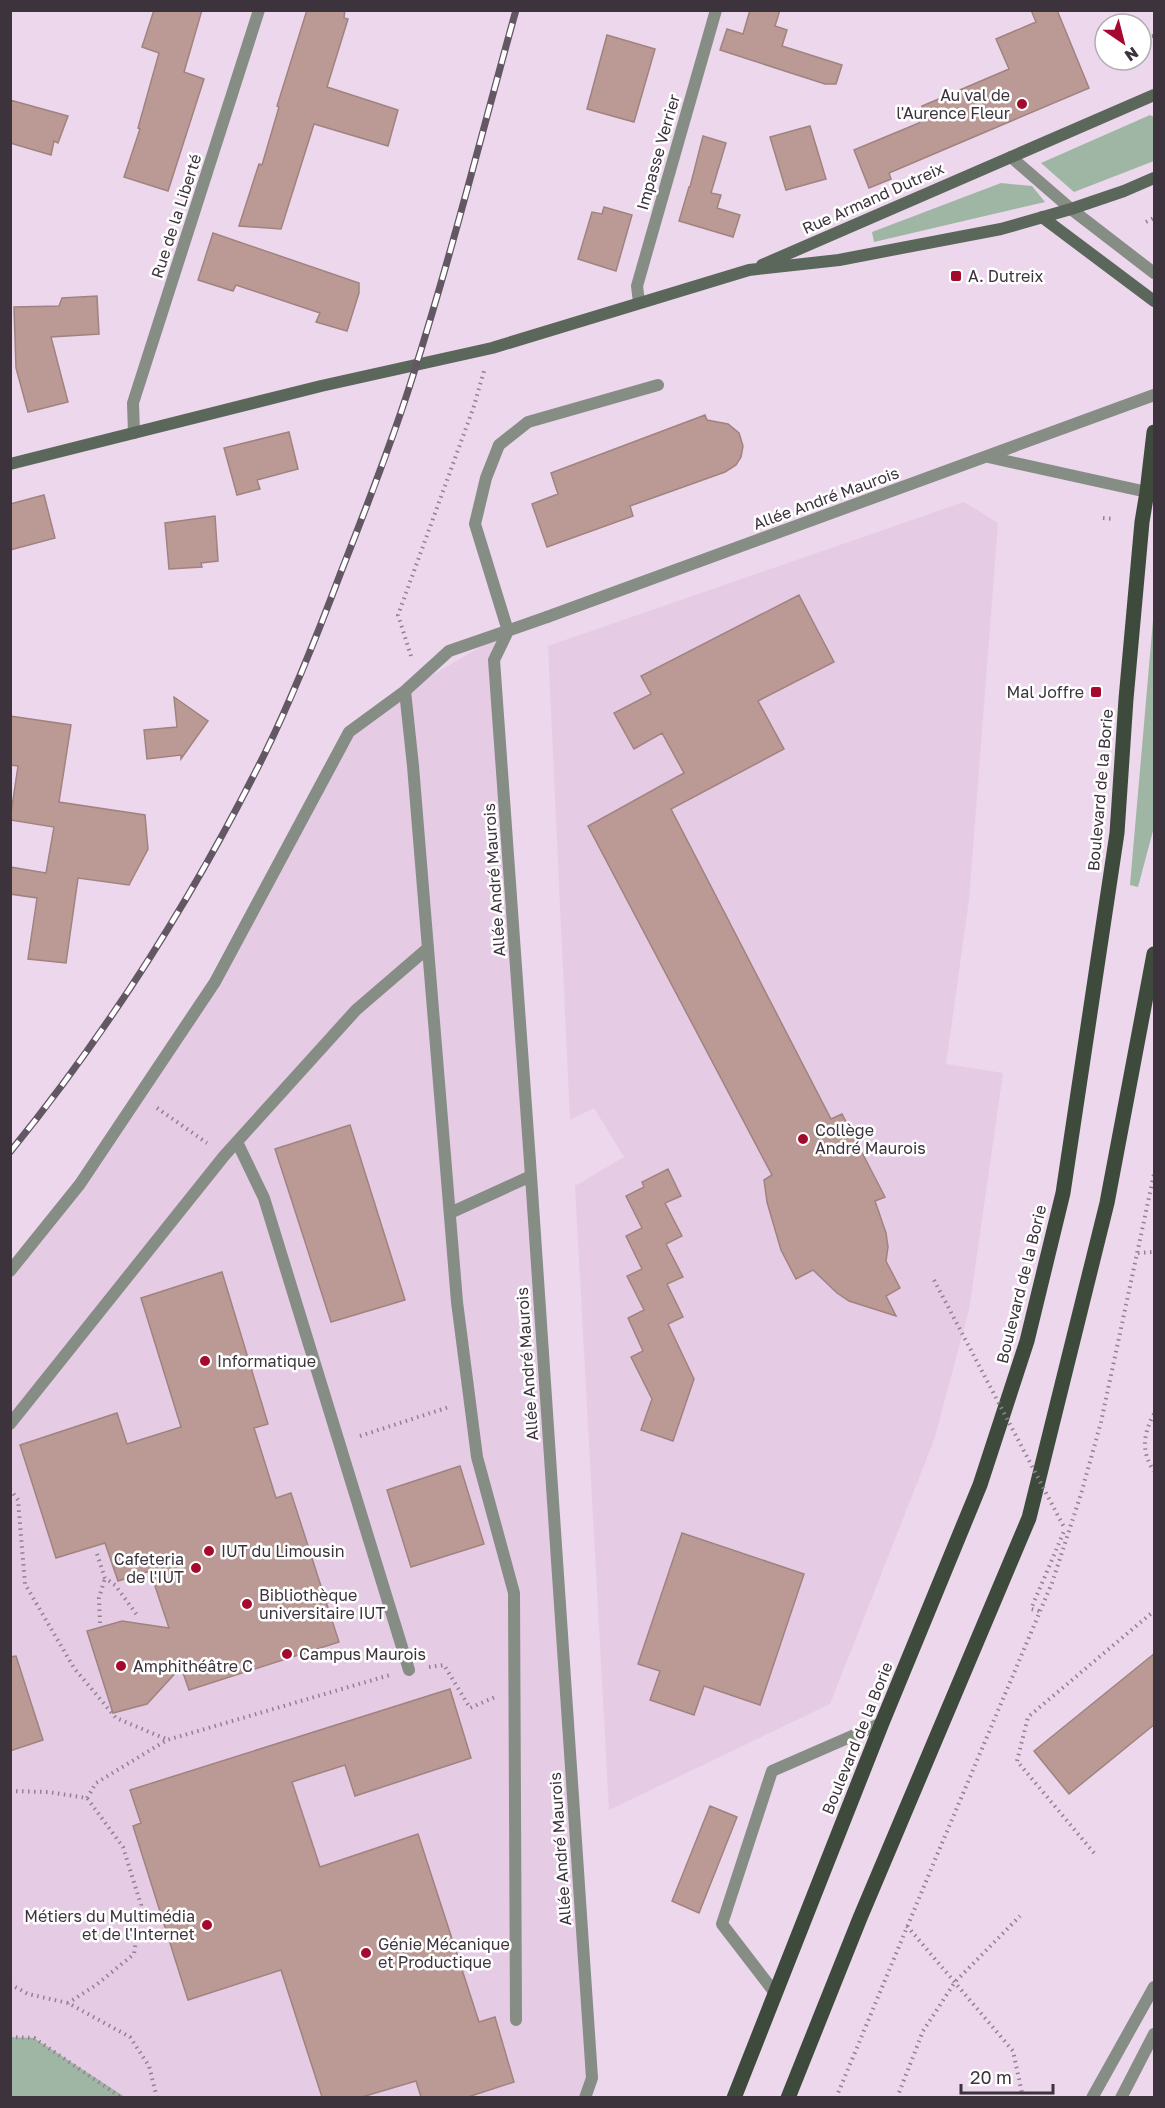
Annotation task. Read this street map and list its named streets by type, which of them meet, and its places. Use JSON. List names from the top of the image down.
{
  "streets": {
    "main road": ["Rue Armand Dutreix", "Boulevard de la Borie"],
    "street": ["Impasse Verrier", "Rue de la Liberté", "Allée André Maurois"]
  },
  "places": {
    "other": [
      "Au val de l'Aurence Fleur",
      "Collège André Maurois",
      "Informatique",
      "IUT du Limousin",
      "Cafeteria de l'IUT",
      "Bibliothèque universitaire IUT",
      "Campus Maurois",
      "Amphithéâtre C",
      "Métiers du Multimédia et de l'Internet",
      "Génie Mécanique et Productique"
    ],
    "transit": ["A. Dutreix", "Mal Joffre"]
  },
  "scale_bar": "20 m",
  "north": "bottom right"
}
